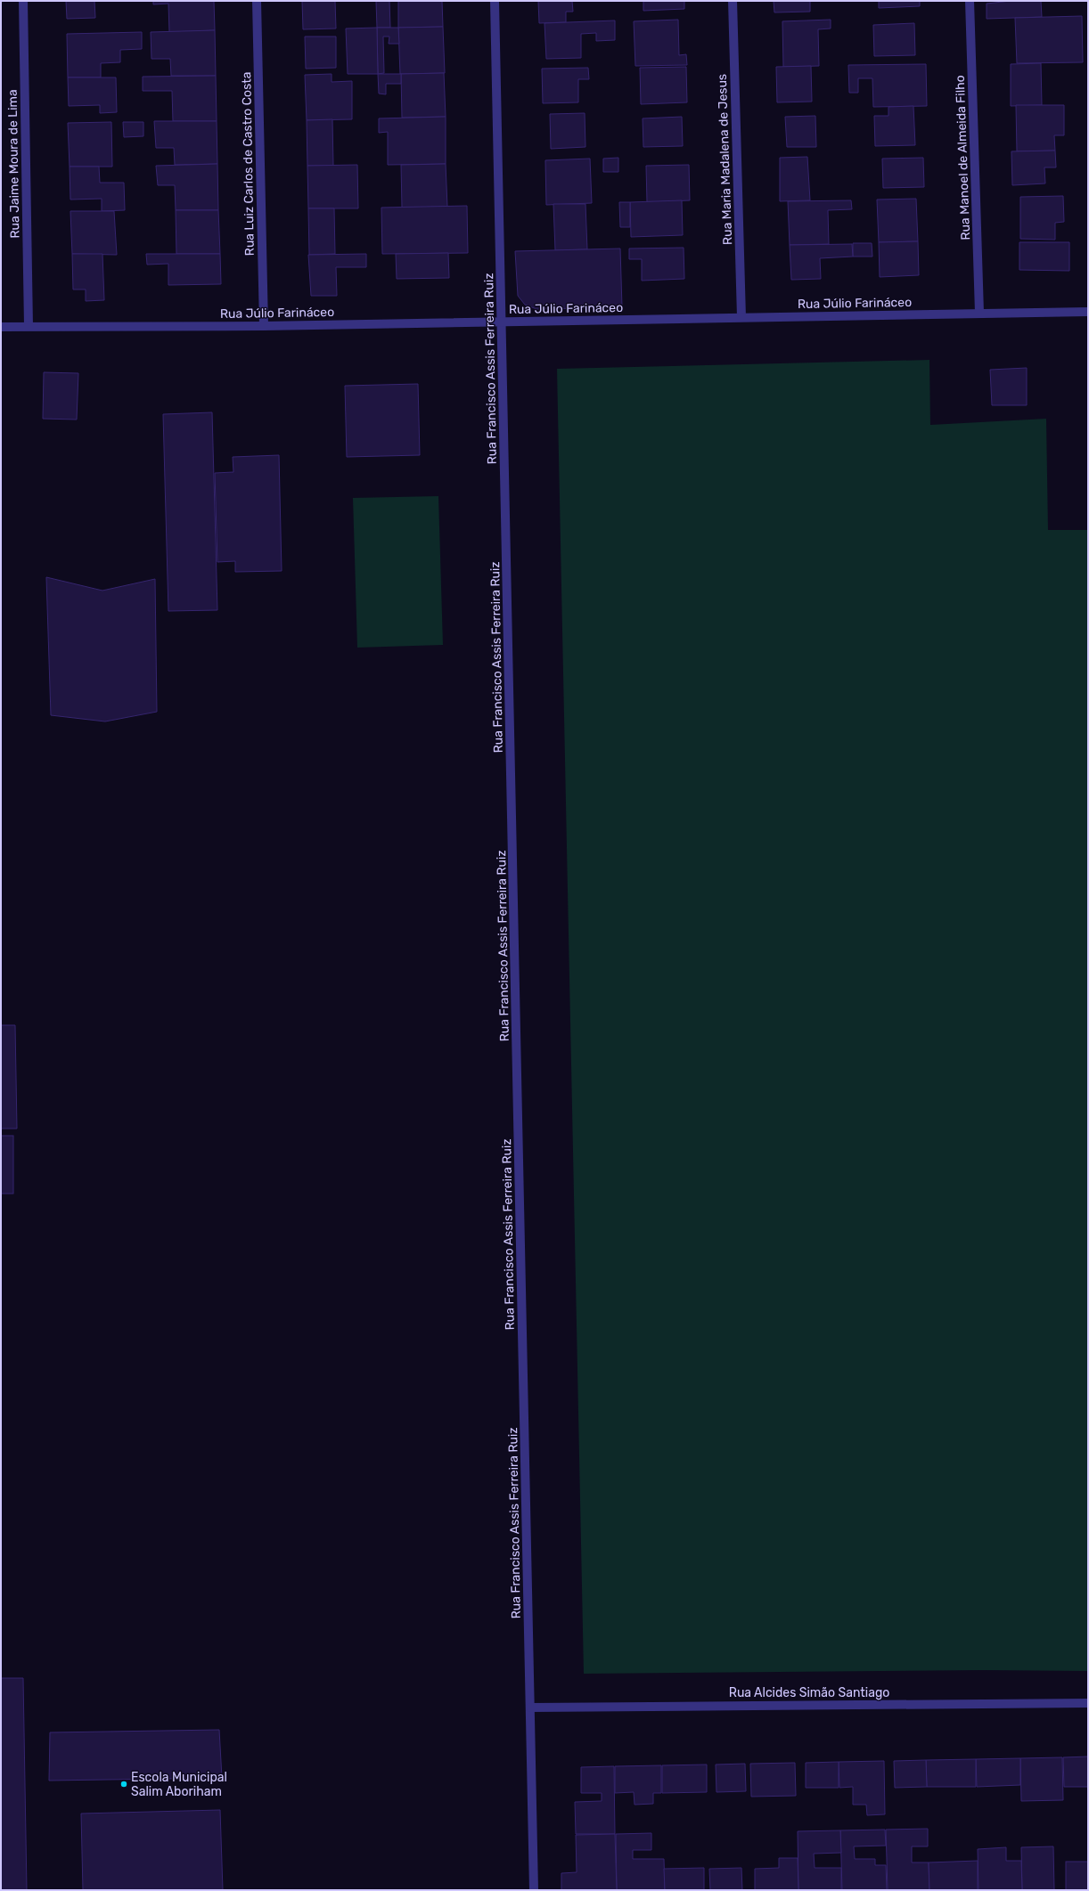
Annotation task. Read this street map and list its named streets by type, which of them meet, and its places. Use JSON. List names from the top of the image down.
{
  "streets": {
    "street": [
      "Rua Manoel de Almeida Filho",
      "Rua Maria Madalena de Jesus",
      "Rua Jaime Moura de Lima",
      "Rua Luiz Carlos de Castro Costa",
      "Rua Júlio Farináceo",
      "Rua Francisco Assis Ferreira Ruiz",
      "Rua Alcides Simão Santiago"
    ]
  },
  "crossings": [
    ["Rua Manoel de Almeida Filho", "Rua Júlio Farináceo"],
    ["Rua Maria Madalena de Jesus", "Rua Júlio Farináceo"],
    ["Rua Jaime Moura de Lima", "Rua Júlio Farináceo"],
    ["Rua Luiz Carlos de Castro Costa", "Rua Júlio Farináceo"],
    ["Rua Júlio Farináceo", "Rua Francisco Assis Ferreira Ruiz"],
    ["Rua Francisco Assis Ferreira Ruiz", "Rua Alcides Simão Santiago"]
  ],
  "places": ["Escola Municipal Salim Aboriham"]
}
